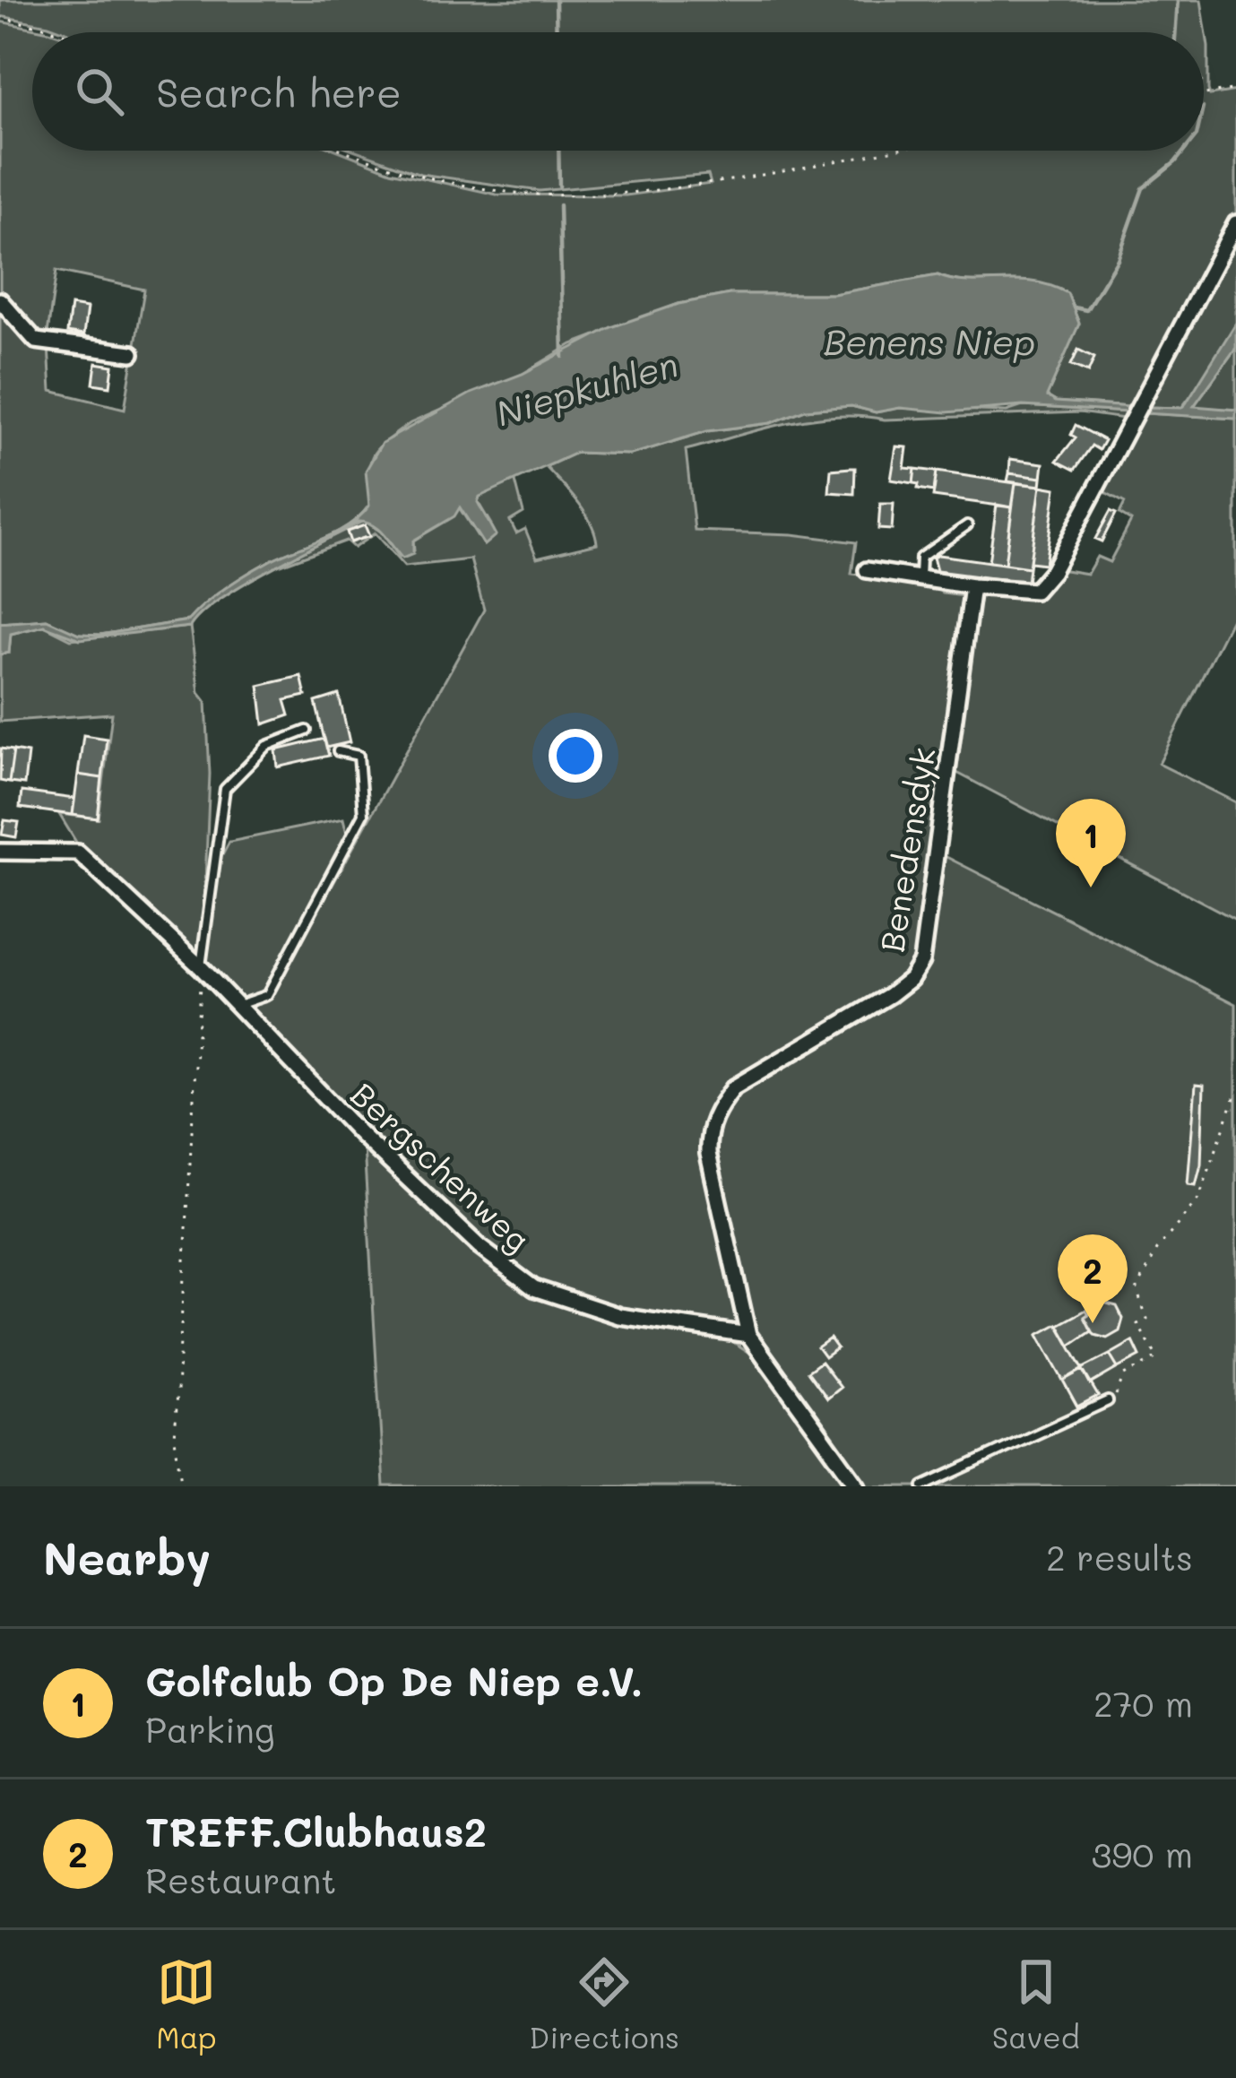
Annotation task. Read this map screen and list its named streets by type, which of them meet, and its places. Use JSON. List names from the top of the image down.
{
  "streets": {
    "street": ["Benedensdyk", "Bergschenweg"]
  },
  "crossings": [
    ["Benedensdyk", "Bergschenweg"]
  ],
  "water": ["Benens Niep", "Niepkuhlen"],
  "page": {
    "search": "Search here",
    "pins": ["1", "2"],
    "heading": ["Nearby", "2 results"],
    "list": [
      {
        "mark": "1",
        "name": "Golfclub Op De Niep e.V.",
        "note": "Parking",
        "value": "270 m"
      },
      {
        "mark": "2",
        "name": "TREFF.Clubhaus2",
        "note": "Restaurant",
        "value": "390 m"
      }
    ],
    "nav": ["Map", "Directions", "Saved"]
  }
}
